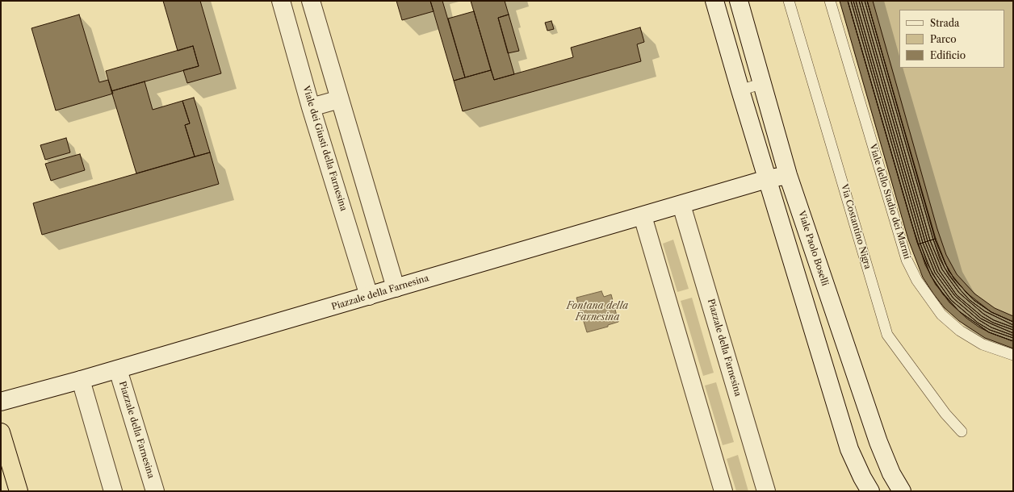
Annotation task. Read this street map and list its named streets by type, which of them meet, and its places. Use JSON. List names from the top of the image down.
{
  "streets": {
    "street": ["Viale dei Giusti della Farnesina", "Viale Paolo Boselli", "Piazzale della Farnesina"],
    "lane": ["Viale dello Stadio dei Marmi", "Via Costantino Nigra"]
  },
  "crossings": [
    ["Viale dei Giusti della Farnesina", "Piazzale della Farnesina"],
    ["Viale Paolo Boselli", "Piazzale della Farnesina"]
  ],
  "water": ["Fontana della Farnesina"],
  "legend": ["Strada", "Parco", "Edificio"]
}
